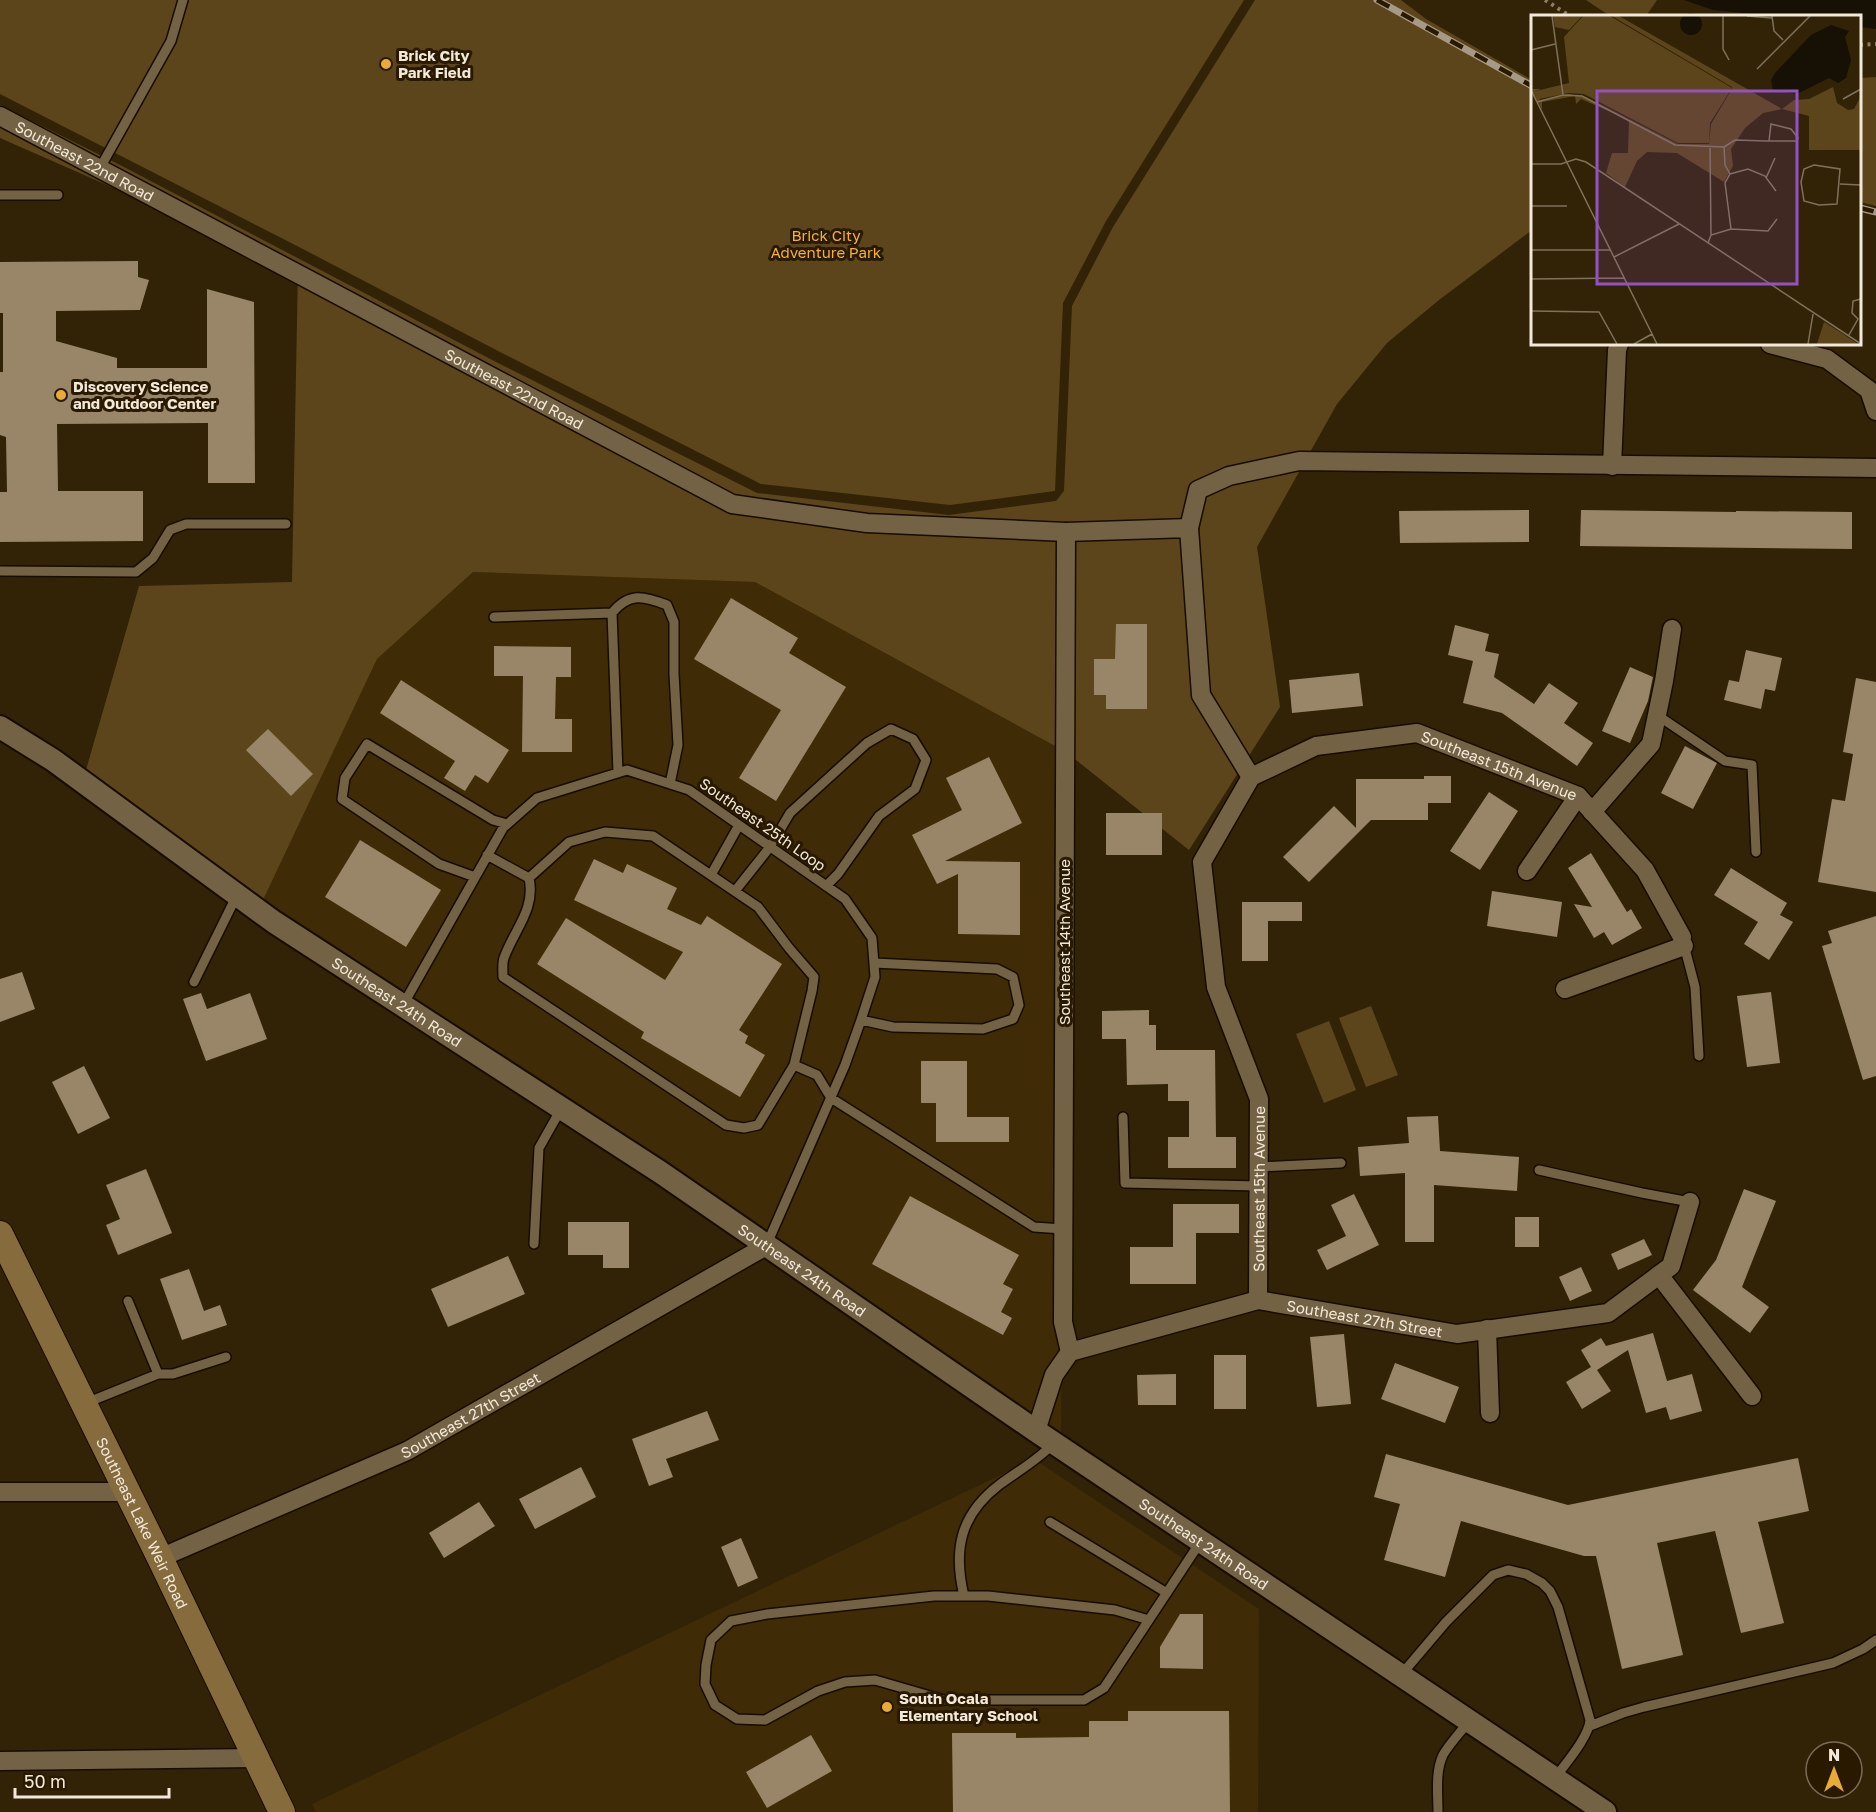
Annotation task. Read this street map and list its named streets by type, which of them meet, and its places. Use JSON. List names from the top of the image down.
{
  "streets": {
    "main road": ["Southeast Lake Weir Road"],
    "street": [
      "Southeast 22nd Road",
      "Southeast 15th Avenue",
      "Southeast 14th Avenue",
      "Southeast 24th Road",
      "Southeast 27th Street"
    ],
    "lane": ["Southeast 25th Loop"]
  },
  "crossings": [
    ["Southeast 22nd Road", "Southeast 14th Avenue"],
    ["Southeast 15th Avenue", "Southeast 27th Street"],
    ["Southeast 25th Loop", "Southeast 24th Road"],
    ["Southeast 25th Loop", "Southeast 27th Street"],
    ["Southeast 14th Avenue", "Southeast 27th Street"],
    ["Southeast 24th Road", "Southeast 27th Street"],
    ["Southeast 27th Street", "Southeast Lake Weir Road"]
  ],
  "parks": ["Brick City Adventure Park"],
  "places": ["Brick City Park Field", "Discovery Science and Outdoor Center", "South Ocala Elementary School"],
  "scale_bar": "50 m",
  "north": "top"
}
